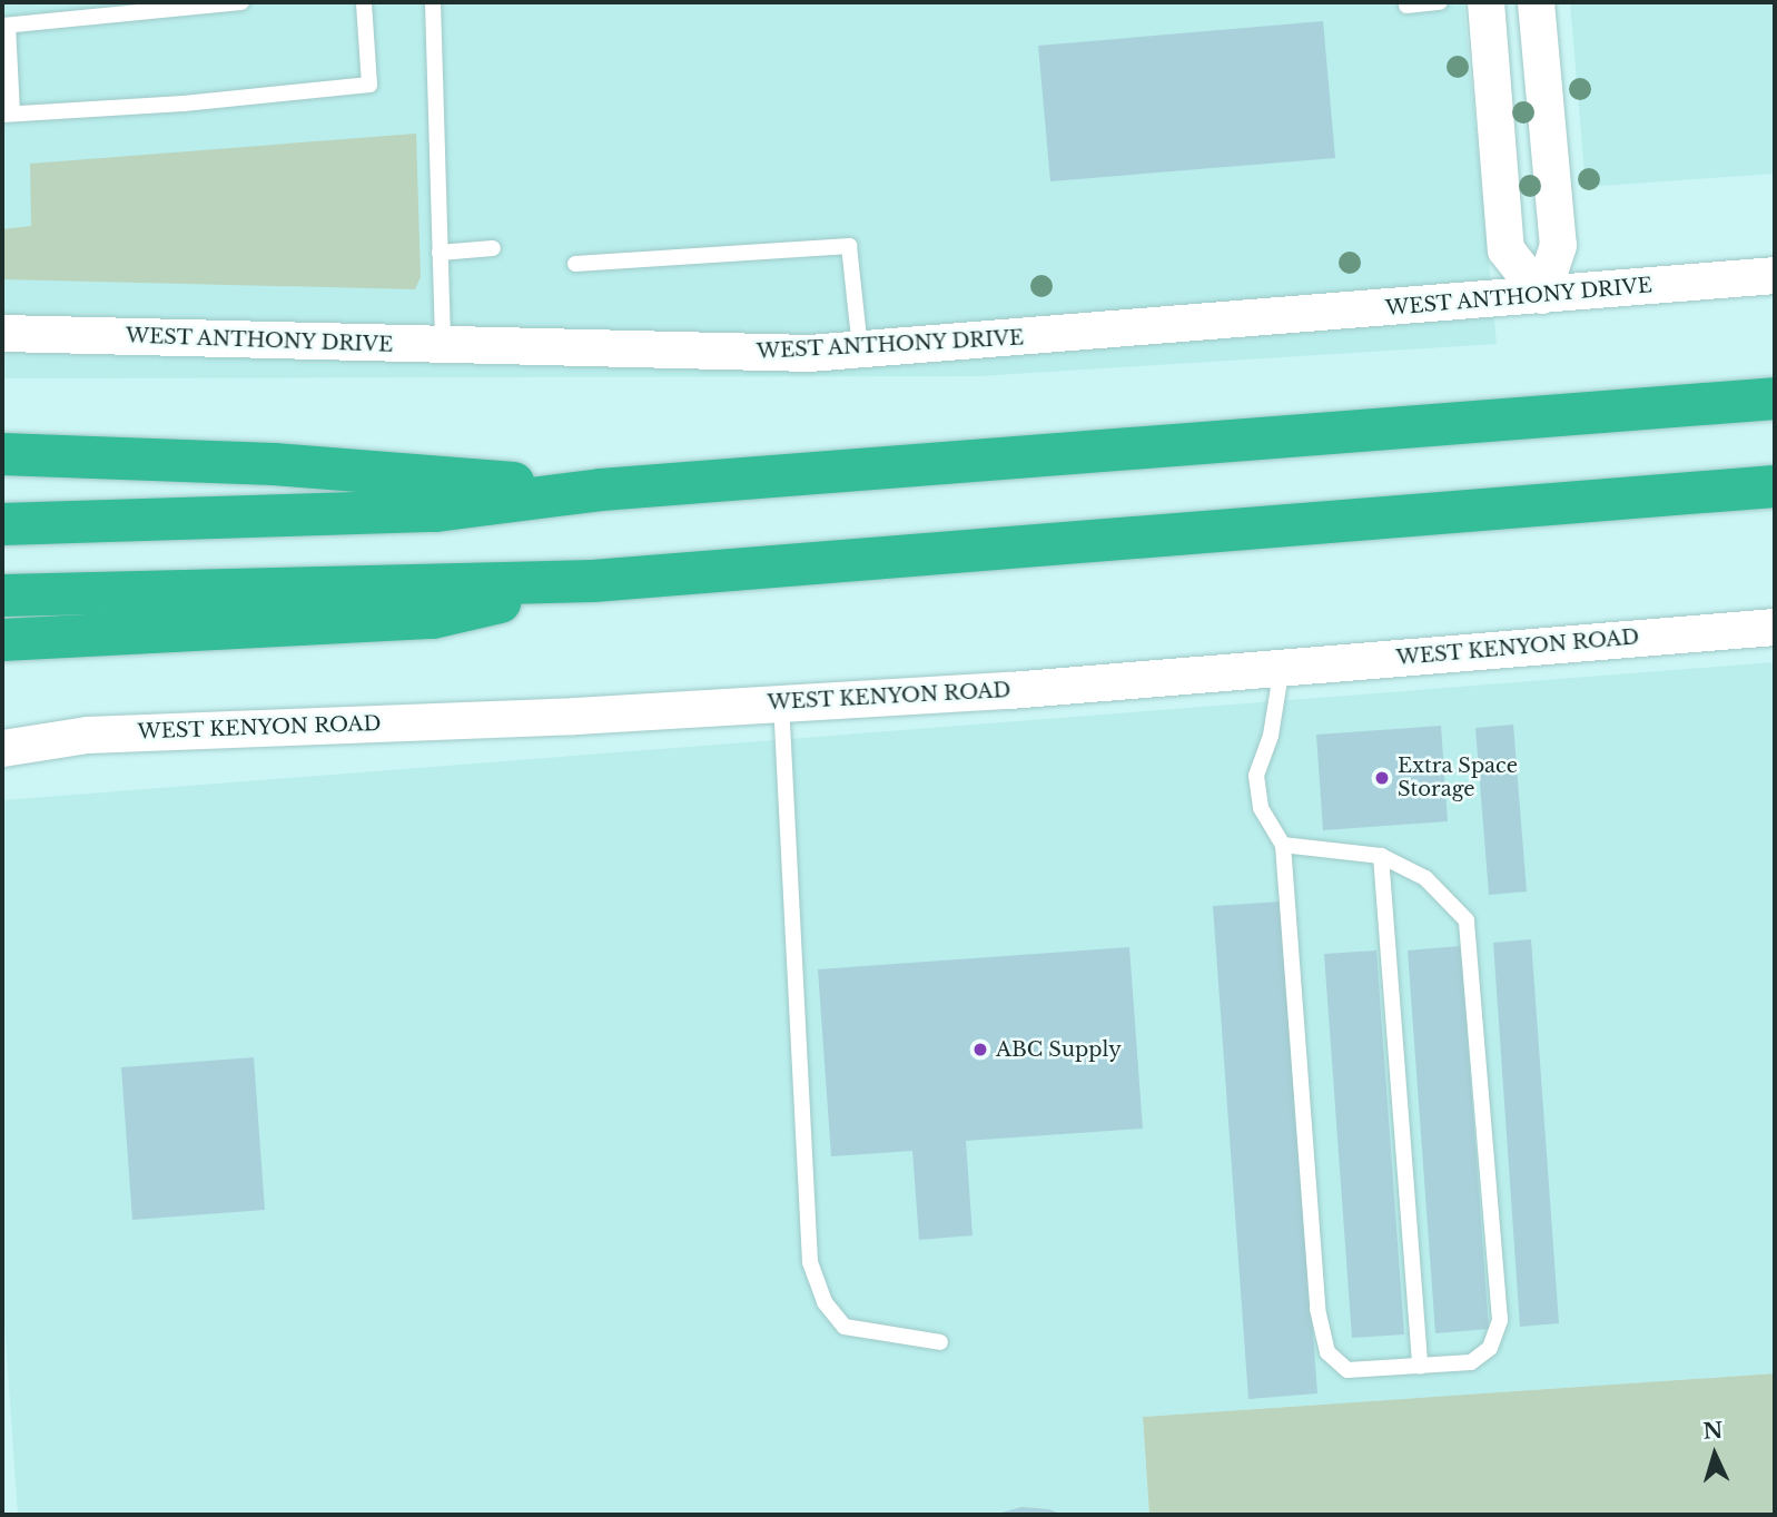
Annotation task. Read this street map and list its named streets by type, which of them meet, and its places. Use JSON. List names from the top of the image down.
{
  "streets": {
    "street": ["WEST ANTHONY DRIVE", "WEST KENYON ROAD"]
  },
  "places": ["Extra Space Storage", "ABC Supply"],
  "north": "top"
}
